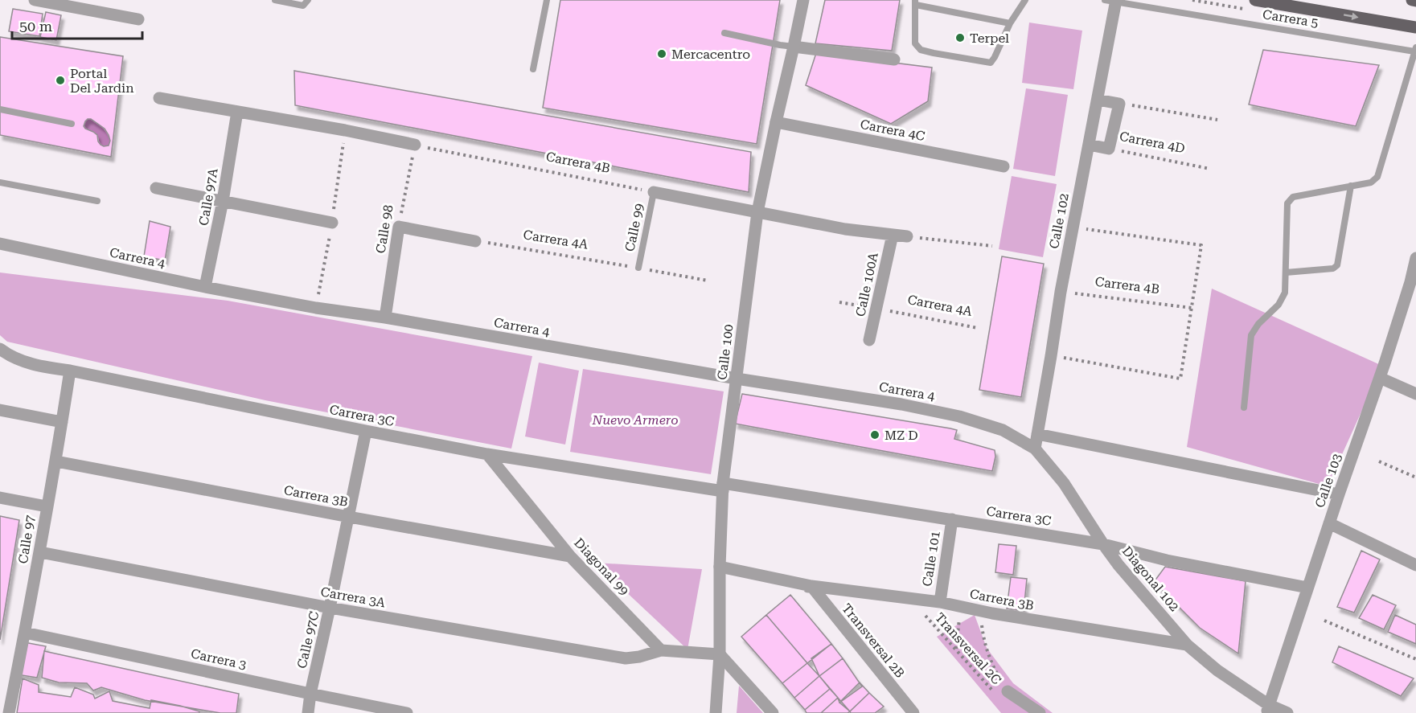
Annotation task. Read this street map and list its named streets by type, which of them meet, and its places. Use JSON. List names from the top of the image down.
{
  "streets": {
    "street": [
      "Carrera 4C",
      "Carrera 4D",
      "Calle 97A",
      "Calle 102",
      "Calle 98",
      "Carrera 4",
      "Calle 100A",
      "Calle 100",
      "Carrera 3C",
      "Calle 103",
      "Carrera 3B",
      "Calle 97",
      "Calle 101",
      "Diagonal 99",
      "Diagonal 102",
      "Carrera 3A",
      "Calle 97C",
      "Transversal 2B",
      "Carrera 3"
    ],
    "lane": ["Carrera 5", "Calle 99"],
    "path": ["Carrera 4B", "Carrera 4A", "Transversal 2C"]
  },
  "crossings": [
    ["Carrera 5", "Calle 102"],
    ["Carrera 4C", "Calle 100"],
    ["Carrera 4D", "Calle 102"],
    ["Carrera 4B", "Calle 102"],
    ["Carrera 4B", "Calle 99"],
    ["Carrera 4B", "Calle 98"],
    ["Calle 97A", "Carrera 4"],
    ["Calle 102", "Carrera 4"],
    ["Calle 102", "Diagonal 102"],
    ["Calle 99", "Carrera 4A"],
    ["Calle 98", "Carrera 4"],
    ["Carrera 4A", "Calle 100A"],
    ["Carrera 4", "Calle 100"],
    ["Carrera 4", "Diagonal 102"],
    ["Calle 100", "Carrera 3C"],
    ["Calle 100", "Carrera 3B"],
    ["Carrera 3C", "Calle 103"],
    ["Carrera 3C", "Calle 97"],
    ["Carrera 3C", "Calle 101"],
    ["Carrera 3C", "Diagonal 99"],
    ["Carrera 3C", "Diagonal 102"],
    ["Carrera 3C", "Calle 97C"],
    ["Calle 103", "Diagonal 102"],
    ["Carrera 3B", "Calle 97"],
    ["Carrera 3B", "Calle 101"],
    ["Carrera 3B", "Diagonal 99"],
    ["Carrera 3B", "Diagonal 102"],
    ["Carrera 3B", "Calle 97C"],
    ["Carrera 3B", "Transversal 2B"],
    ["Carrera 3B", "Transversal 2C"],
    ["Calle 97", "Carrera 3A"],
    ["Calle 97", "Carrera 3"],
    ["Diagonal 99", "Carrera 3A"],
    ["Carrera 3A", "Calle 97C"],
    ["Calle 97C", "Carrera 3"]
  ],
  "parks": ["Nuevo Armero"],
  "places": [
    "Terpel",
    "Mercacentro",
    "Portal Del Jardin",
    "MZ D"
  ],
  "scale_bar": "50 m"
}
